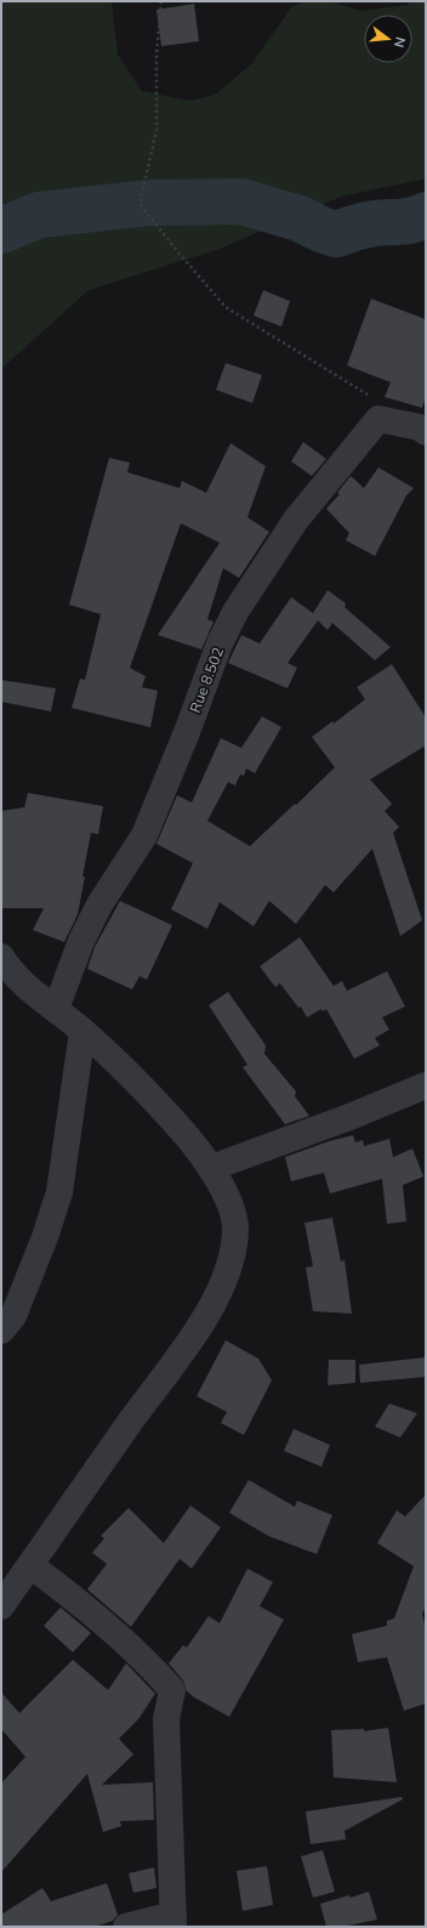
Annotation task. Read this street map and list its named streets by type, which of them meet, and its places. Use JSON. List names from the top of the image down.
{
  "streets": {
    "street": ["Rue 8.502"]
  },
  "north": "right"
}
